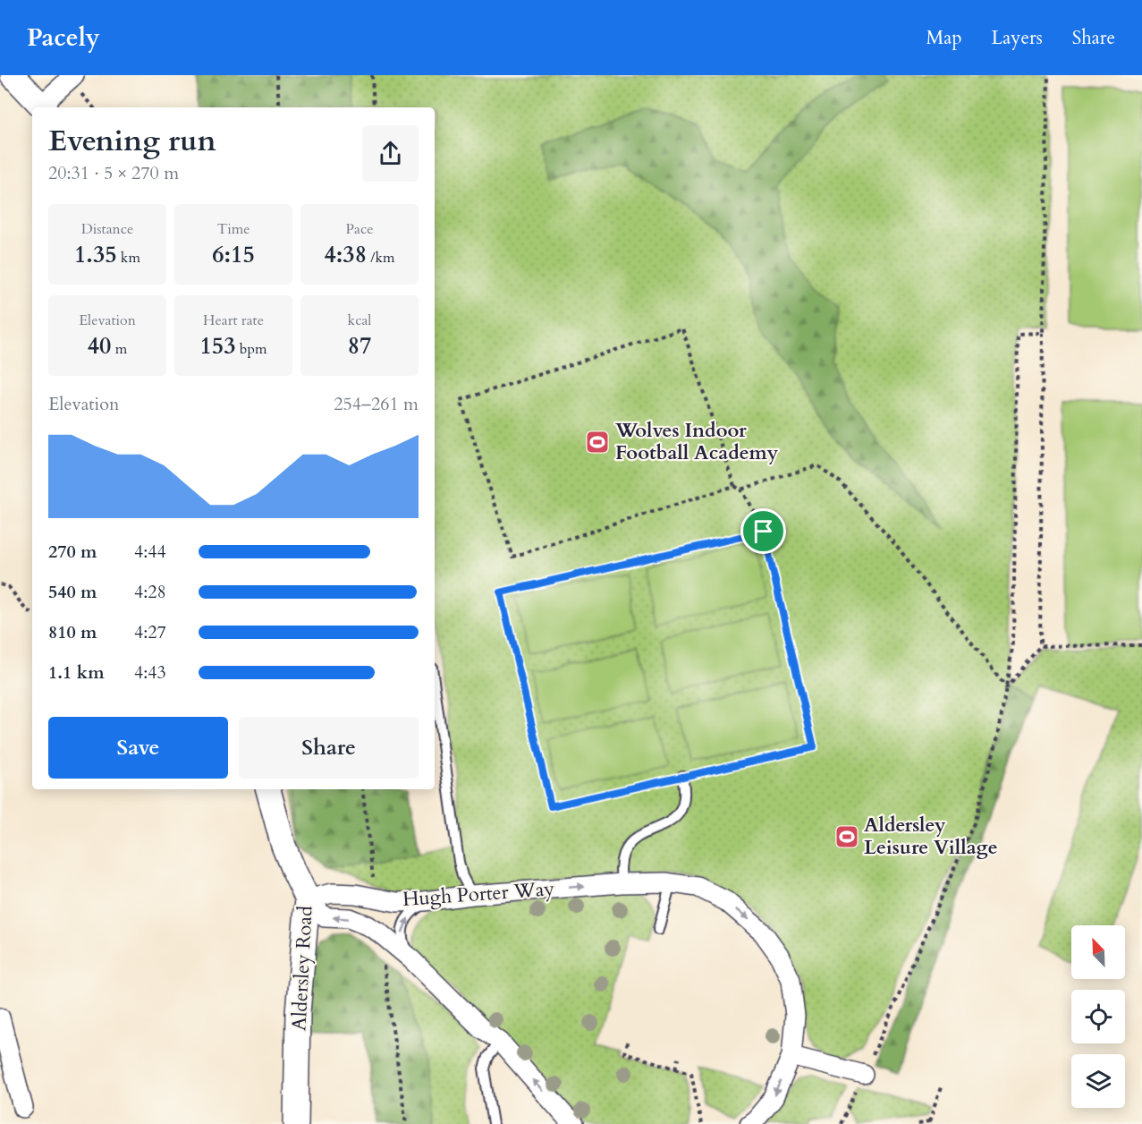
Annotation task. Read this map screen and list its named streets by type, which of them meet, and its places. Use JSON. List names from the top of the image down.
{
  "streets": {
    "street": ["Hugh Porter Way", "Aldersley Road"]
  },
  "crossings": [
    ["Hugh Porter Way", "Aldersley Road"]
  ],
  "places": {
    "sports": ["Wolves Indoor Football Academy", "Aldersley Leisure Village"]
  },
  "north": "top left",
  "page": {
    "header": "Pacely",
    "nav": ["Map", "Layers", "Share"],
    "heading": ["Evening run", "20:31 · 5 × 270 m"],
    "stats": [
      ["Distance", "1.35 km"],
      ["Time", "6:15"],
      ["Pace", "4:38 /km"],
      ["Elevation", "40 m"],
      ["Heart rate", "153 bpm"],
      ["kcal", "87"]
    ],
    "chart": ["Elevation", "254–261 m"],
    "list": [
      {
        "name": "270 m",
        "note": "4:44"
      },
      {
        "name": "540 m",
        "note": "4:28"
      },
      {
        "name": "810 m",
        "note": "4:27"
      },
      {
        "name": "1.1 km",
        "note": "4:43"
      }
    ],
    "buttons": ["Save", "Share"]
  }
}
